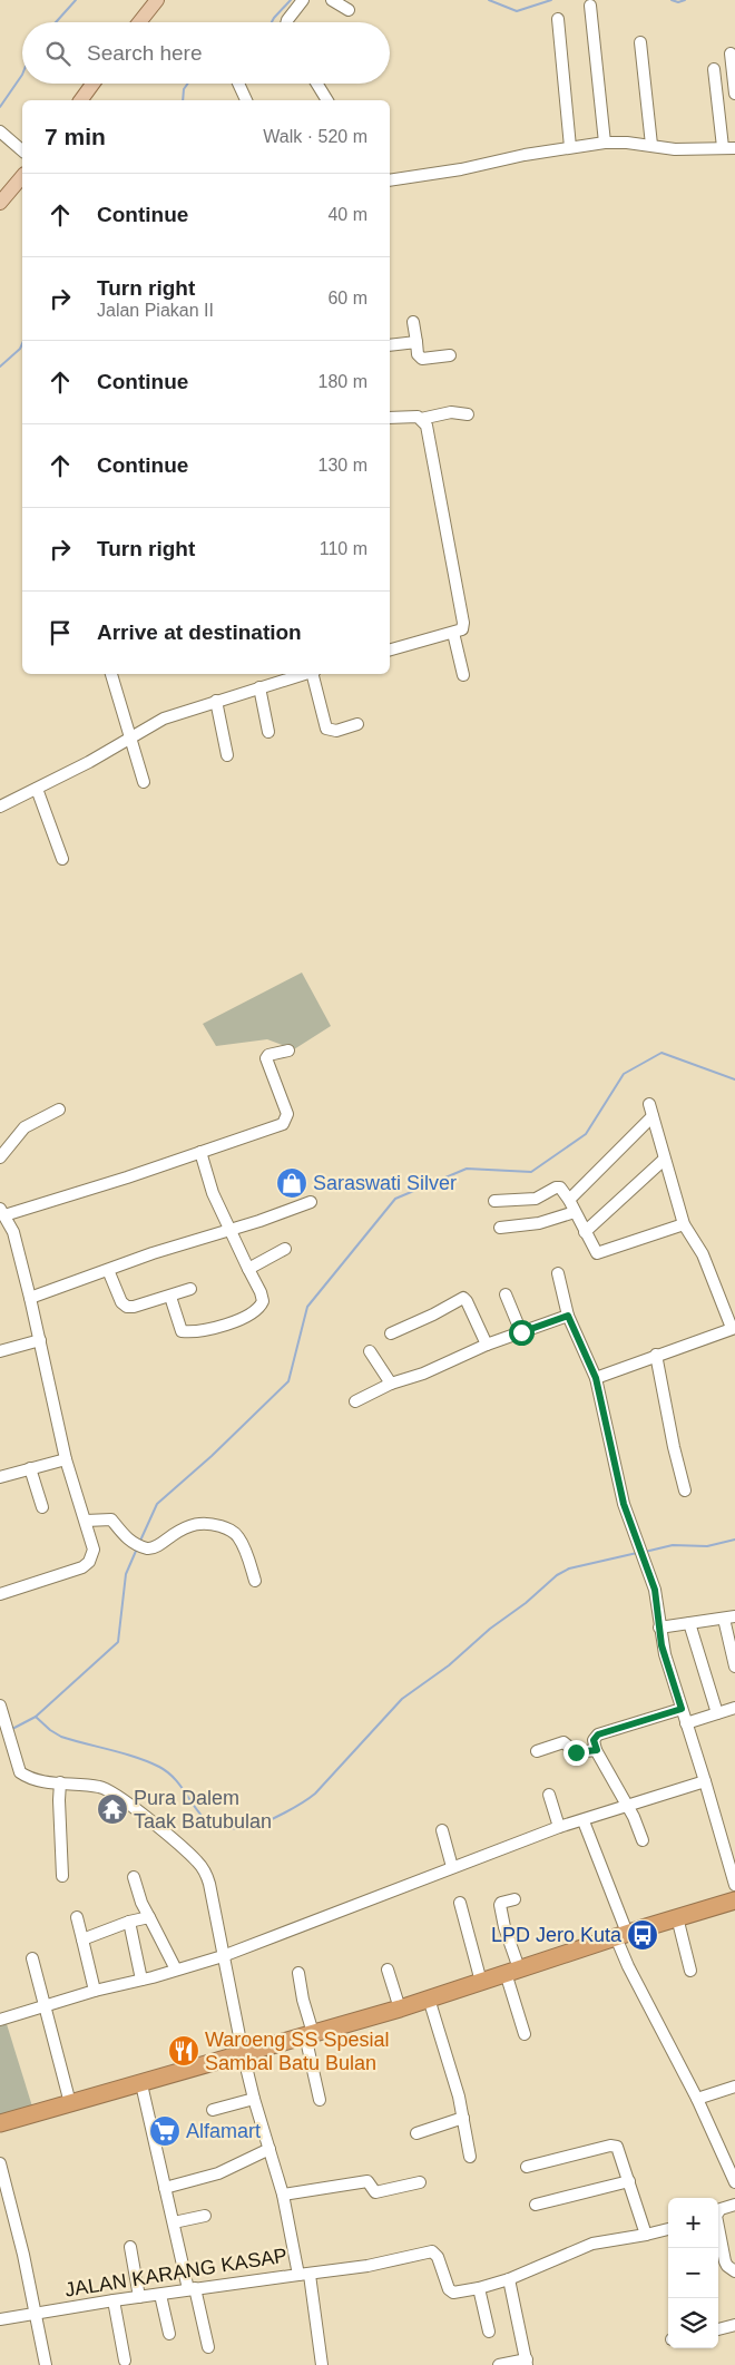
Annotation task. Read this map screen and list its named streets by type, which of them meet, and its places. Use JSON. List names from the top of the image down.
{
  "streets": {
    "street": ["JALAN KARANG KASAP"]
  },
  "places": {
    "shop": ["Saraswati Silver"],
    "temple": ["Pura Dalem Taak Batubulan"],
    "bus stop": ["LPD Jero Kuta"],
    "restaurant": ["Waroeng SS Spesial Sambal Batu Bulan"],
    "supermarket": ["Alfamart"]
  },
  "page": {
    "search": "Search here",
    "heading": ["7 min", "Walk · 520 m"],
    "list": [
      ["Continue", "40 m"],
      ["Turn right", "Jalan Piakan II", "60 m"],
      ["Continue", "180 m"],
      ["Continue", "130 m"],
      ["Turn right", "110 m"],
      "Arrive at destination"
    ],
    "map_buttons": ["+", "−"]
  }
}
